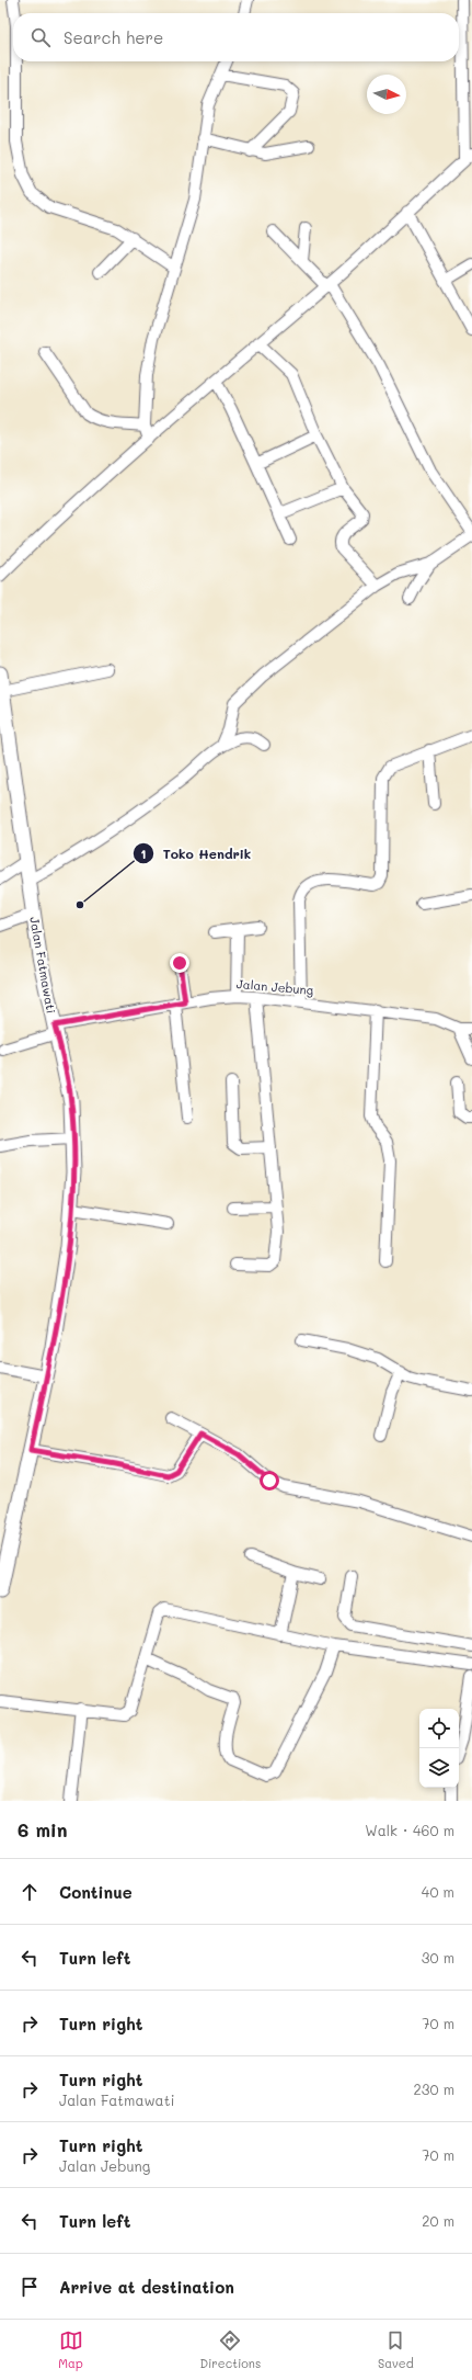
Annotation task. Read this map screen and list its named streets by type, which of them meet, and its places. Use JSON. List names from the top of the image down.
{
  "streets": {
    "street": ["Jalan Fatmawati", "Jalan Jebung"]
  },
  "crossings": [
    ["Jalan Fatmawati", "Jalan Jebung"]
  ],
  "places": ["Toko Hendrik"],
  "north": "right",
  "page": {
    "search": "Search here",
    "heading": ["6 min", "Walk · 460 m"],
    "list": [
      ["Continue", "40 m"],
      ["Turn left", "30 m"],
      ["Turn right", "70 m"],
      ["Turn right", "Jalan Fatmawati", "230 m"],
      ["Turn right", "Jalan Jebung", "70 m"],
      ["Turn left", "20 m"],
      "Arrive at destination"
    ],
    "nav": ["Map", "Directions", "Saved"]
  }
}
